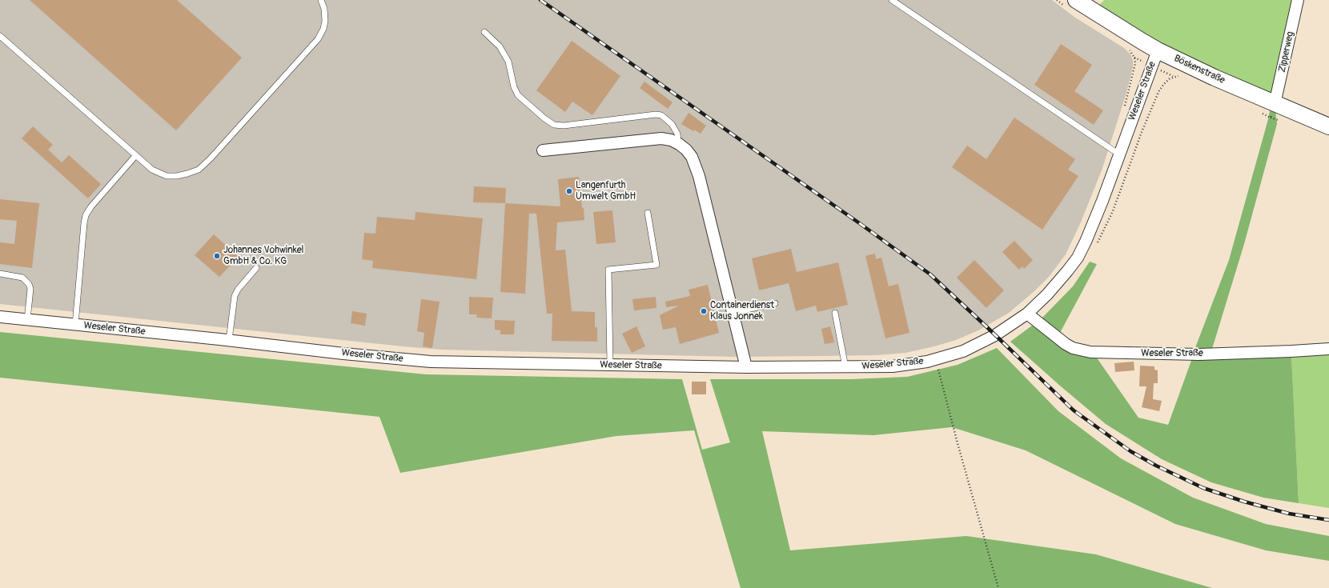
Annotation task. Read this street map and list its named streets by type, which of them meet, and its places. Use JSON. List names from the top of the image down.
{
  "streets": {
    "main road": ["Böskenstraße"],
    "street": ["Zipperweg", "Weseler Straße"]
  },
  "crossings": [
    ["Zipperweg", "Böskenstraße"],
    ["Böskenstraße", "Weseler Straße"]
  ],
  "places": ["Langenfurth Umwelt GmbH", "Johannes Vohwinkel GmbH & Co. KG", "Containerdienst Klaus Jonnek"]
}
